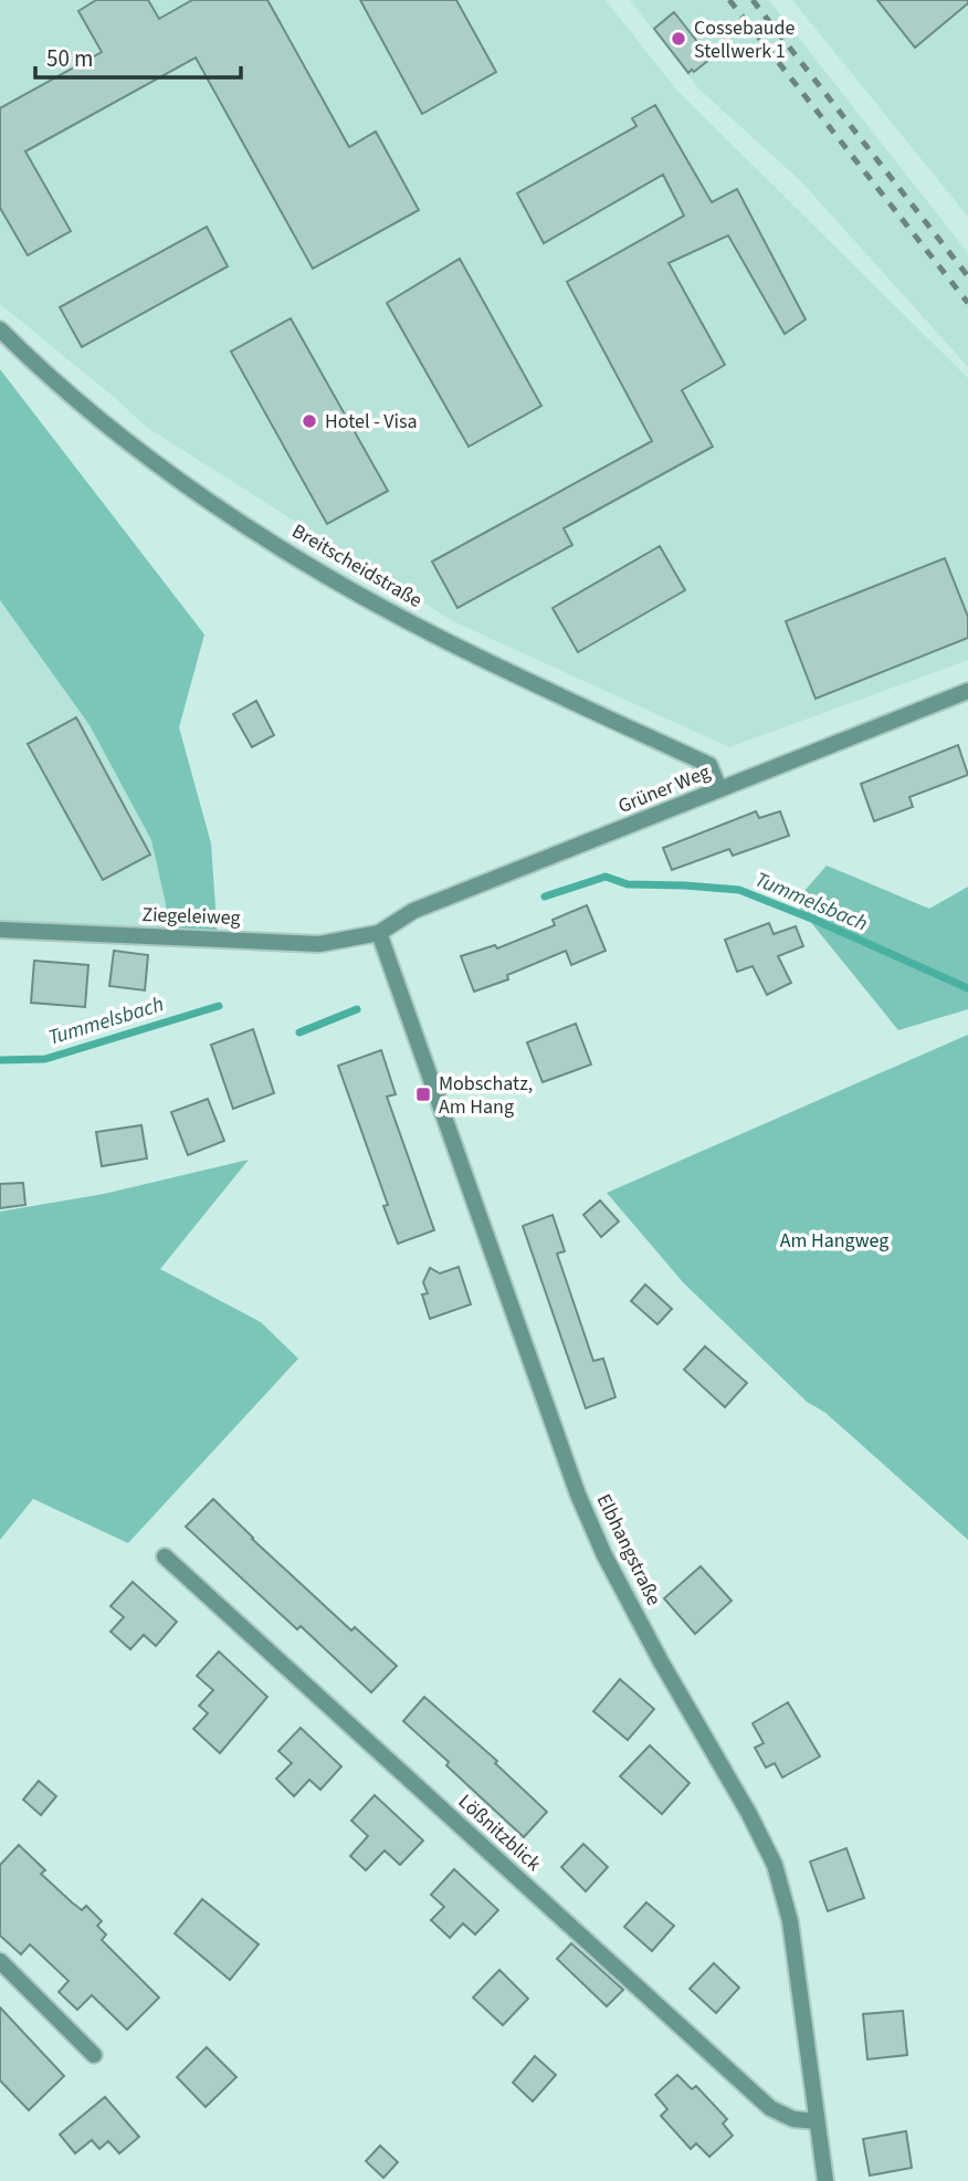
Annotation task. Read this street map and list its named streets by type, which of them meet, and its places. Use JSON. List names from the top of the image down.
{
  "streets": {
    "street": [
      "Breitscheidstraße",
      "Grüner Weg",
      "Ziegeleiweg",
      "Elbhangstraße",
      "Lößnitzblick"
    ]
  },
  "crossings": [
    ["Breitscheidstraße", "Grüner Weg"],
    ["Grüner Weg", "Ziegeleiweg"],
    ["Grüner Weg", "Elbhangstraße"],
    ["Ziegeleiweg", "Elbhangstraße"],
    ["Elbhangstraße", "Lößnitzblick"]
  ],
  "water": ["Tummelsbach"],
  "parks": ["Am Hangweg"],
  "places": {
    "other": ["Cossebaude Stellwerk 1", "Hotel - Visa"],
    "transit": ["Mobschatz, Am Hang"]
  },
  "scale_bar": "50 m"
}
